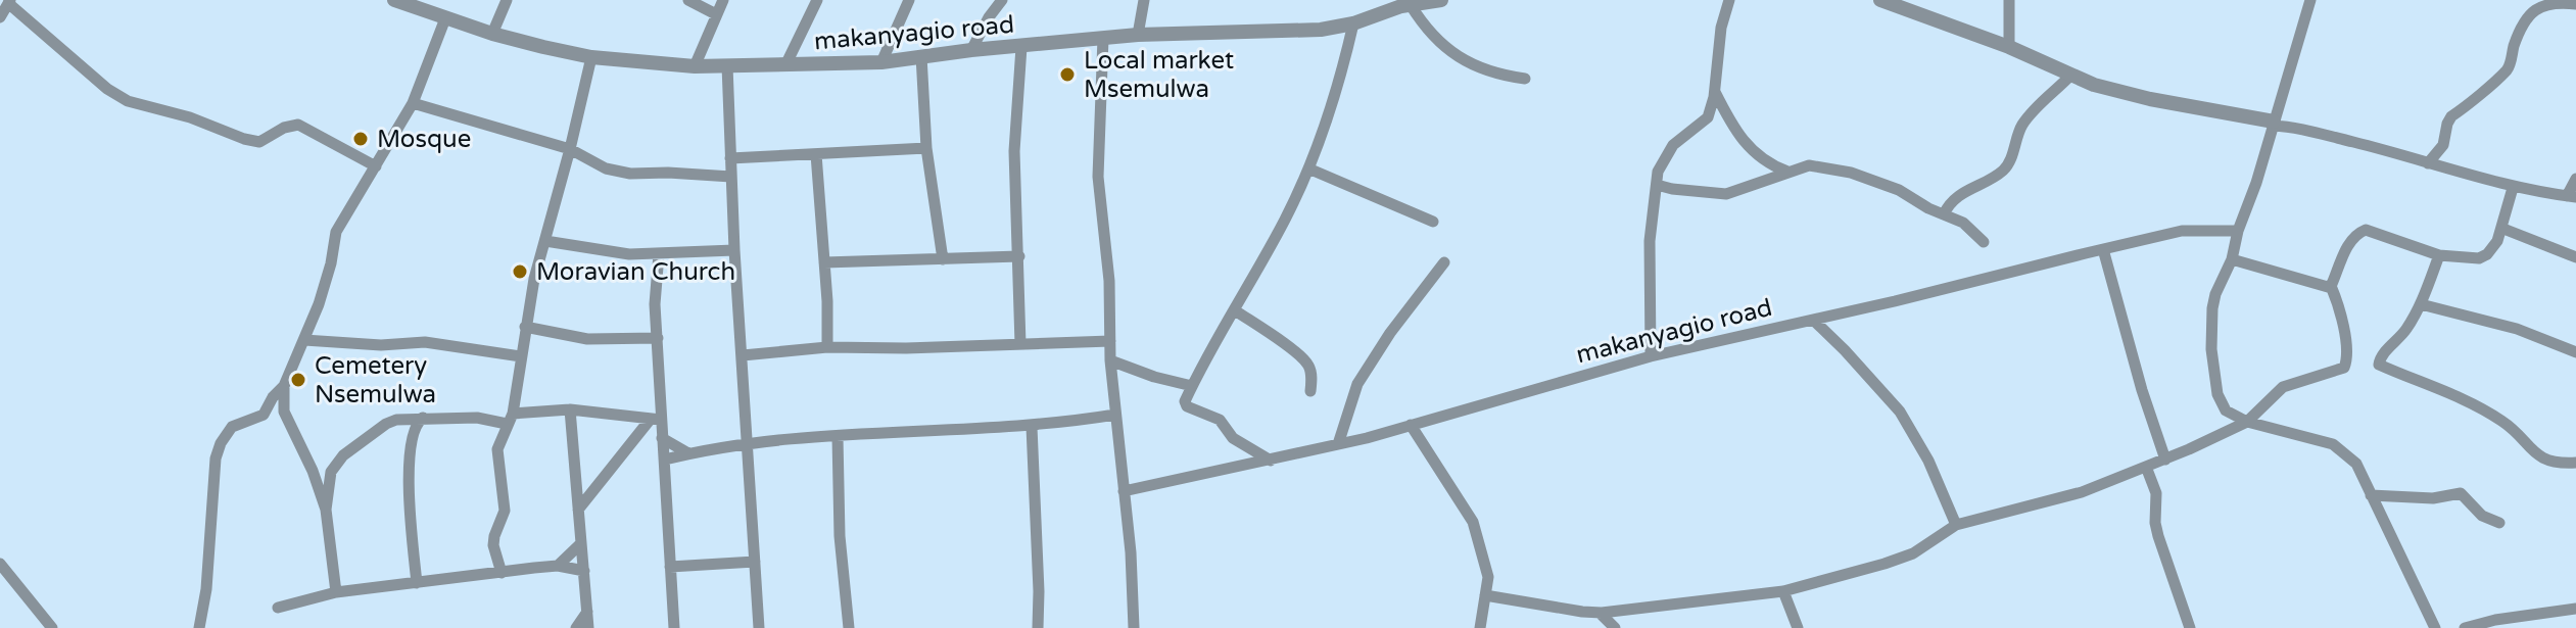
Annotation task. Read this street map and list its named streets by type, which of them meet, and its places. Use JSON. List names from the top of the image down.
{
  "streets": {
    "street": ["makanyagio road"]
  },
  "places": [
    "Local market Msemulwa",
    "Mosque",
    "Moravian Church",
    "Cemetery Nsemulwa"
  ]
}
